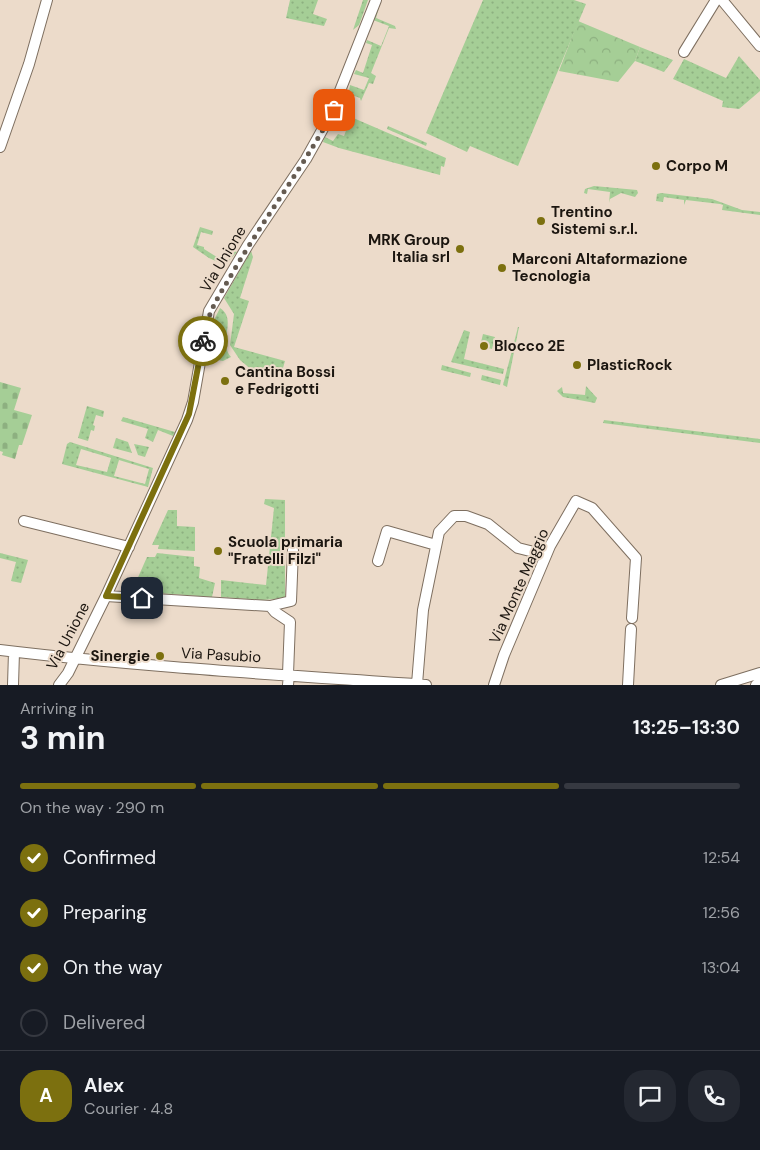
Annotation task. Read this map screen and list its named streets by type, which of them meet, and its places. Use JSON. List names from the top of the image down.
{
  "streets": {
    "street": ["Via Unione", "Via Monte Maggio", "Via Pasubio"]
  },
  "crossings": [
    ["Via Unione", "Via Pasubio"]
  ],
  "places": [
    "Corpo M",
    "Trentino Sistemi s.r.l.",
    "MRK Group Italia srl",
    "Marconi Altaformazione Tecnologia",
    "Blocco 2E",
    "PlasticRock",
    "Cantina Bossi e Fedrigotti",
    "Scuola primaria \"Fratelli Filzi\"",
    "Sinergie"
  ],
  "page": {
    "heading": ["3 min", "Arriving in", "13:25–13:30"],
    "panel": ["Alex", "Courier · 4.8"],
    "bar": "On the way · 290 m",
    "list": [
      ["Confirmed", "12:54"],
      ["Preparing", "12:56"],
      ["On the way", "13:04"],
      "Delivered"
    ],
    "round": "A"
  }
}
